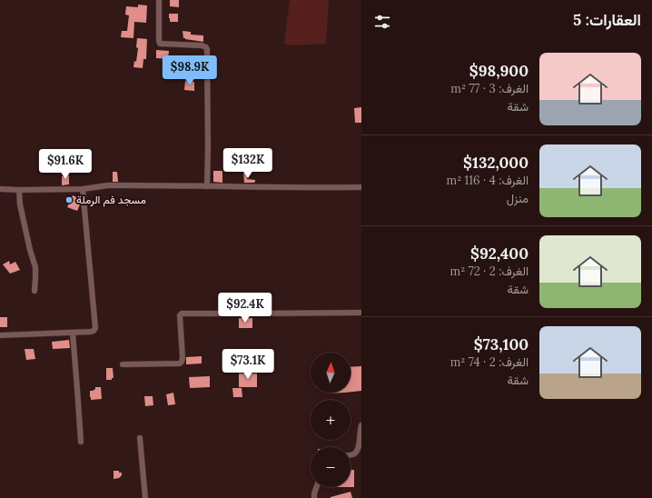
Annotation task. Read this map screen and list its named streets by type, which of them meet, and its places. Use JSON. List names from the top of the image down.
{
  "places": ["مسجد فم الرملة"],
  "north": "top",
  "page": {
    "heading": "العقارات: 5",
    "list": [
      {
        "name": "$98,900",
        "note": "الغرف: 3 · 77 m² · شقة"
      },
      {
        "name": "$132,000",
        "note": "الغرف: 4 · 116 m² · منزل"
      },
      {
        "name": "$92,400",
        "note": "الغرف: 2 · 72 m² · شقة"
      },
      {
        "name": "$73,100",
        "note": "الغرف: 2 · 74 m² · شقة"
      }
    ],
    "price": [
      "$98.9K",
      "$132K",
      "$91.6K",
      "$92.4K",
      "$73.1K"
    ],
    "map_buttons": ["+", "−"]
  }
}
